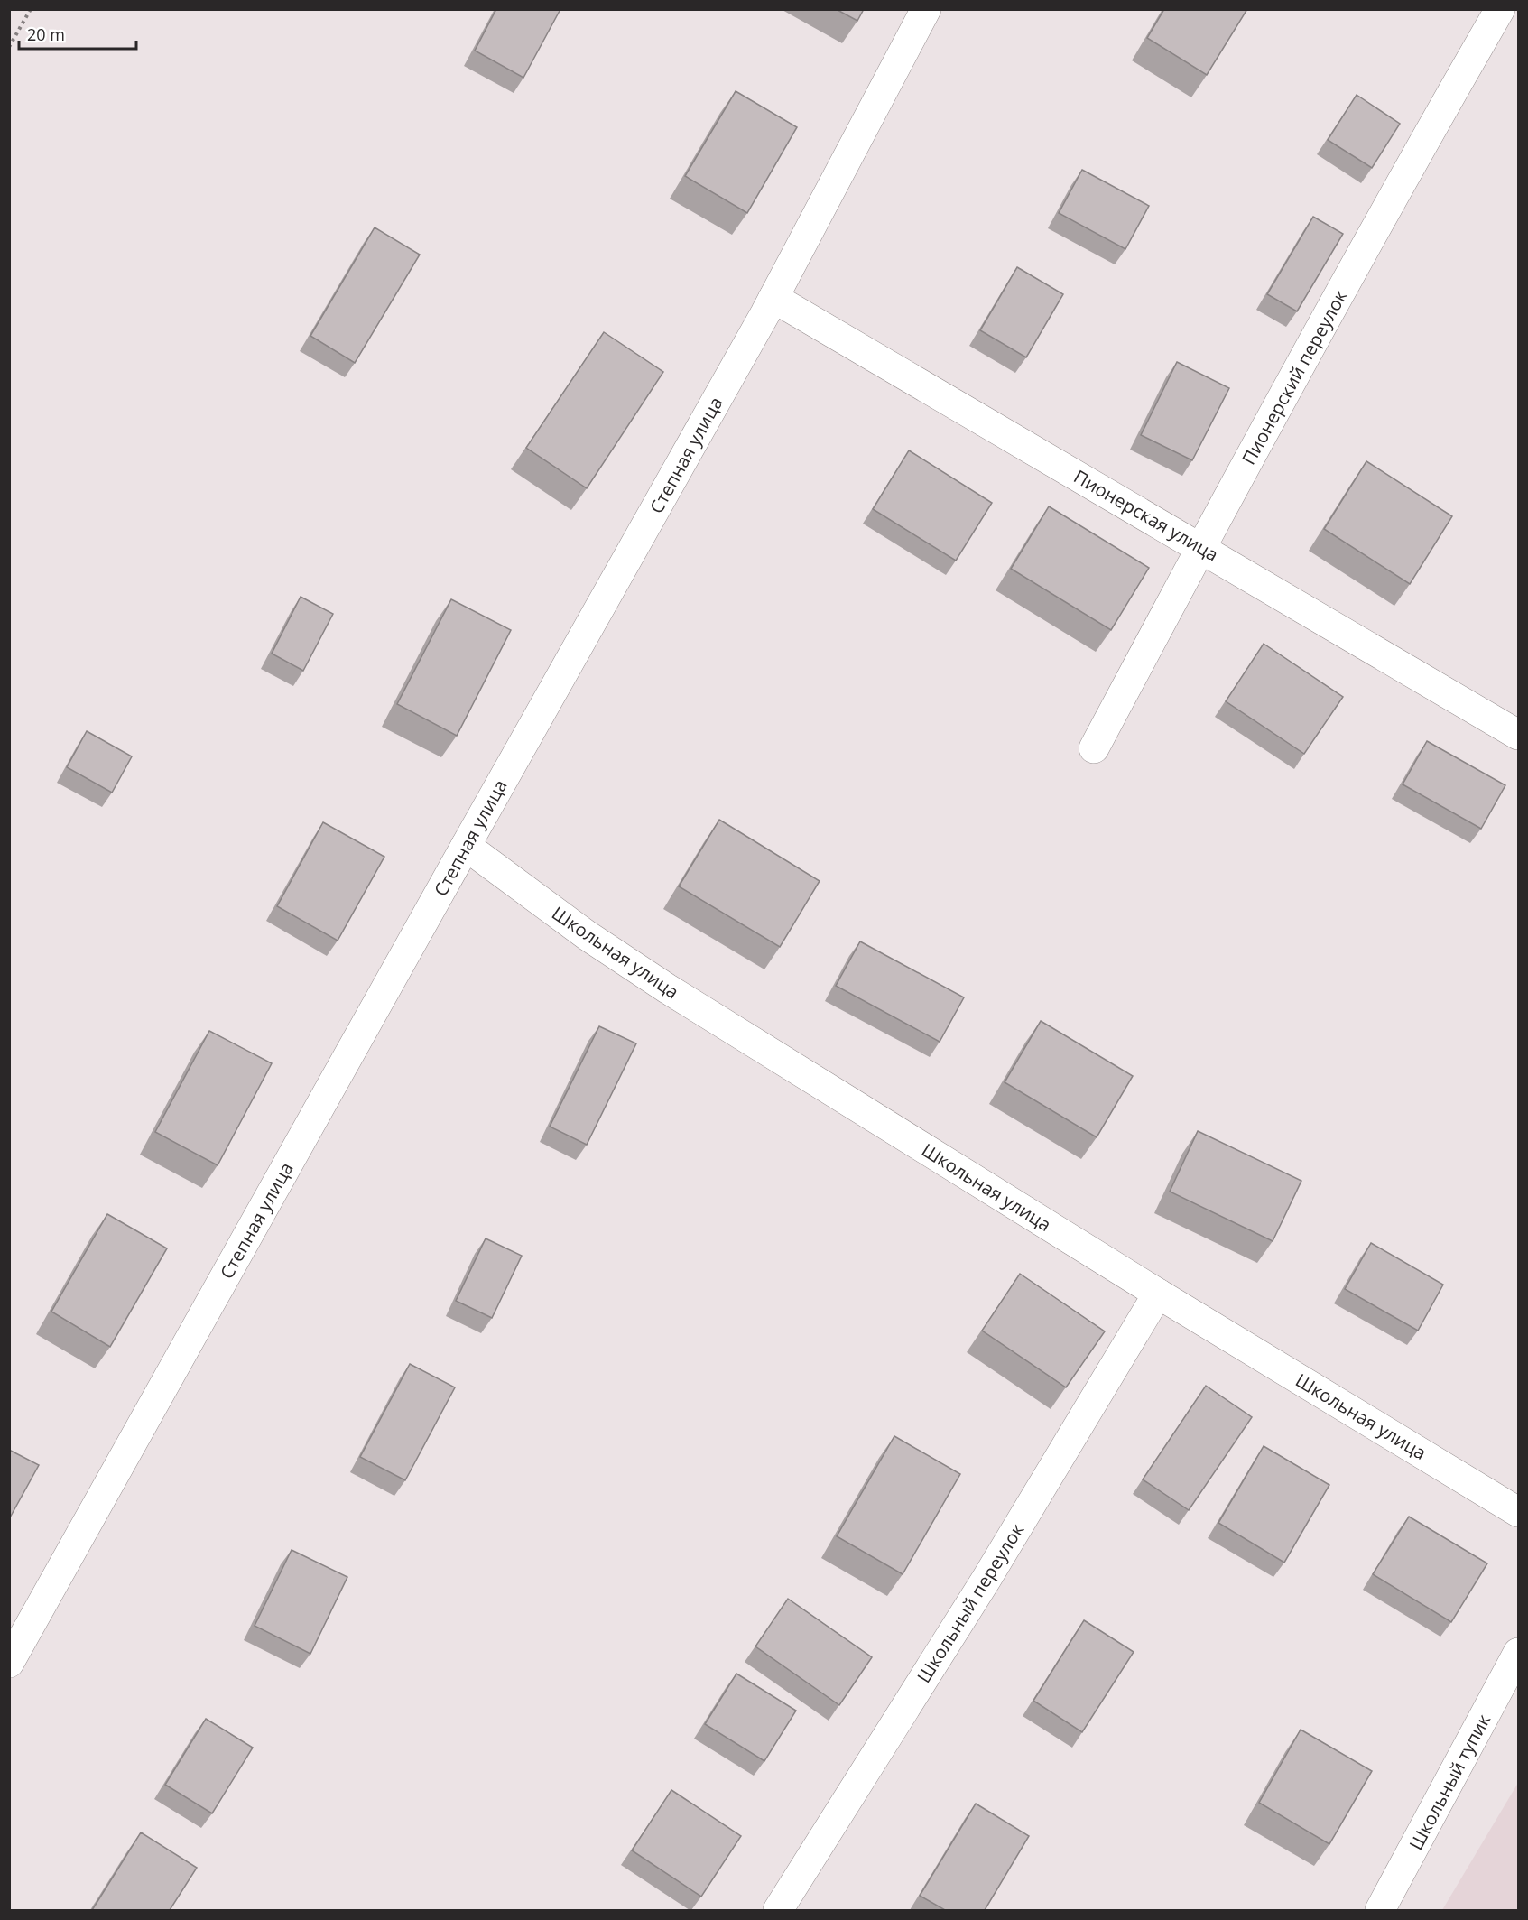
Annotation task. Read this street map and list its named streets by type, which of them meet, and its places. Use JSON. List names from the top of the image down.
{
  "streets": {
    "street": [
      "Пионерский переулок",
      "Степная улица",
      "Пионерская улица",
      "Школьная улица",
      "Школьный переулок",
      "Школьный тупик"
    ]
  },
  "crossings": [
    ["Пионерский переулок", "Пионерская улица"],
    ["Степная улица", "Пионерская улица"],
    ["Степная улица", "Школьная улица"],
    ["Школьная улица", "Школьный переулок"]
  ],
  "scale_bar": "20 m"
}
